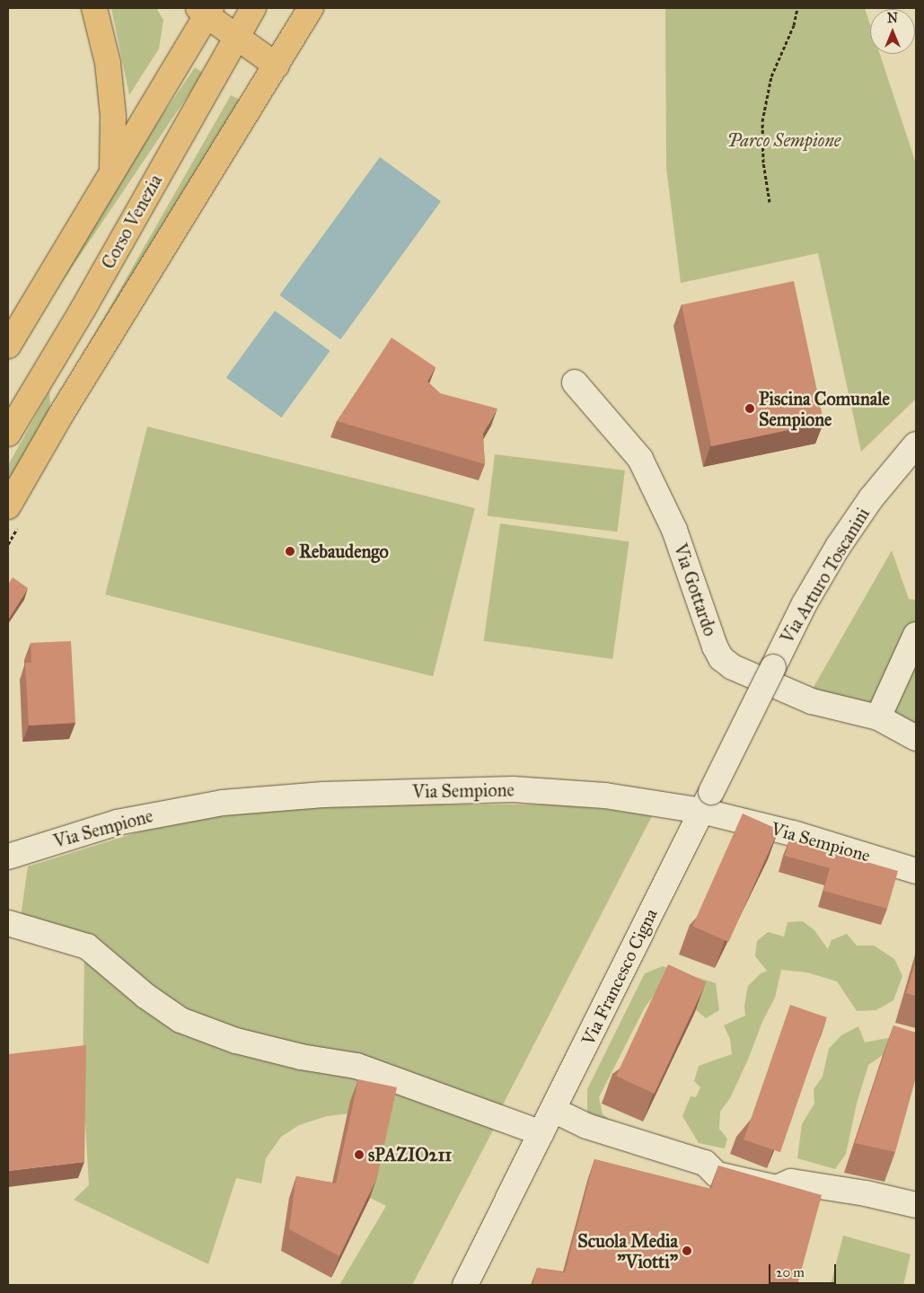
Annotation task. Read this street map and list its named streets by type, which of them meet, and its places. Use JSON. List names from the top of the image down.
{
  "streets": {
    "main road": ["Corso Venezia"],
    "street": [
      "Via Arturo Toscanini",
      "Via Gottardo",
      "Via Sempione",
      "Via Francesco Cigna"
    ]
  },
  "crossings": [
    ["Via Arturo Toscanini", "Via Francesco Cigna"],
    ["Via Sempione", "Via Francesco Cigna"]
  ],
  "parks": ["Parco Sempione"],
  "places": [
    "Piscina Comunale Sempione",
    "Rebaudengo",
    "sPAZIO211",
    "Scuola Media \"Viotti\""
  ],
  "scale_bar": "20 m",
  "north": "top"
}
